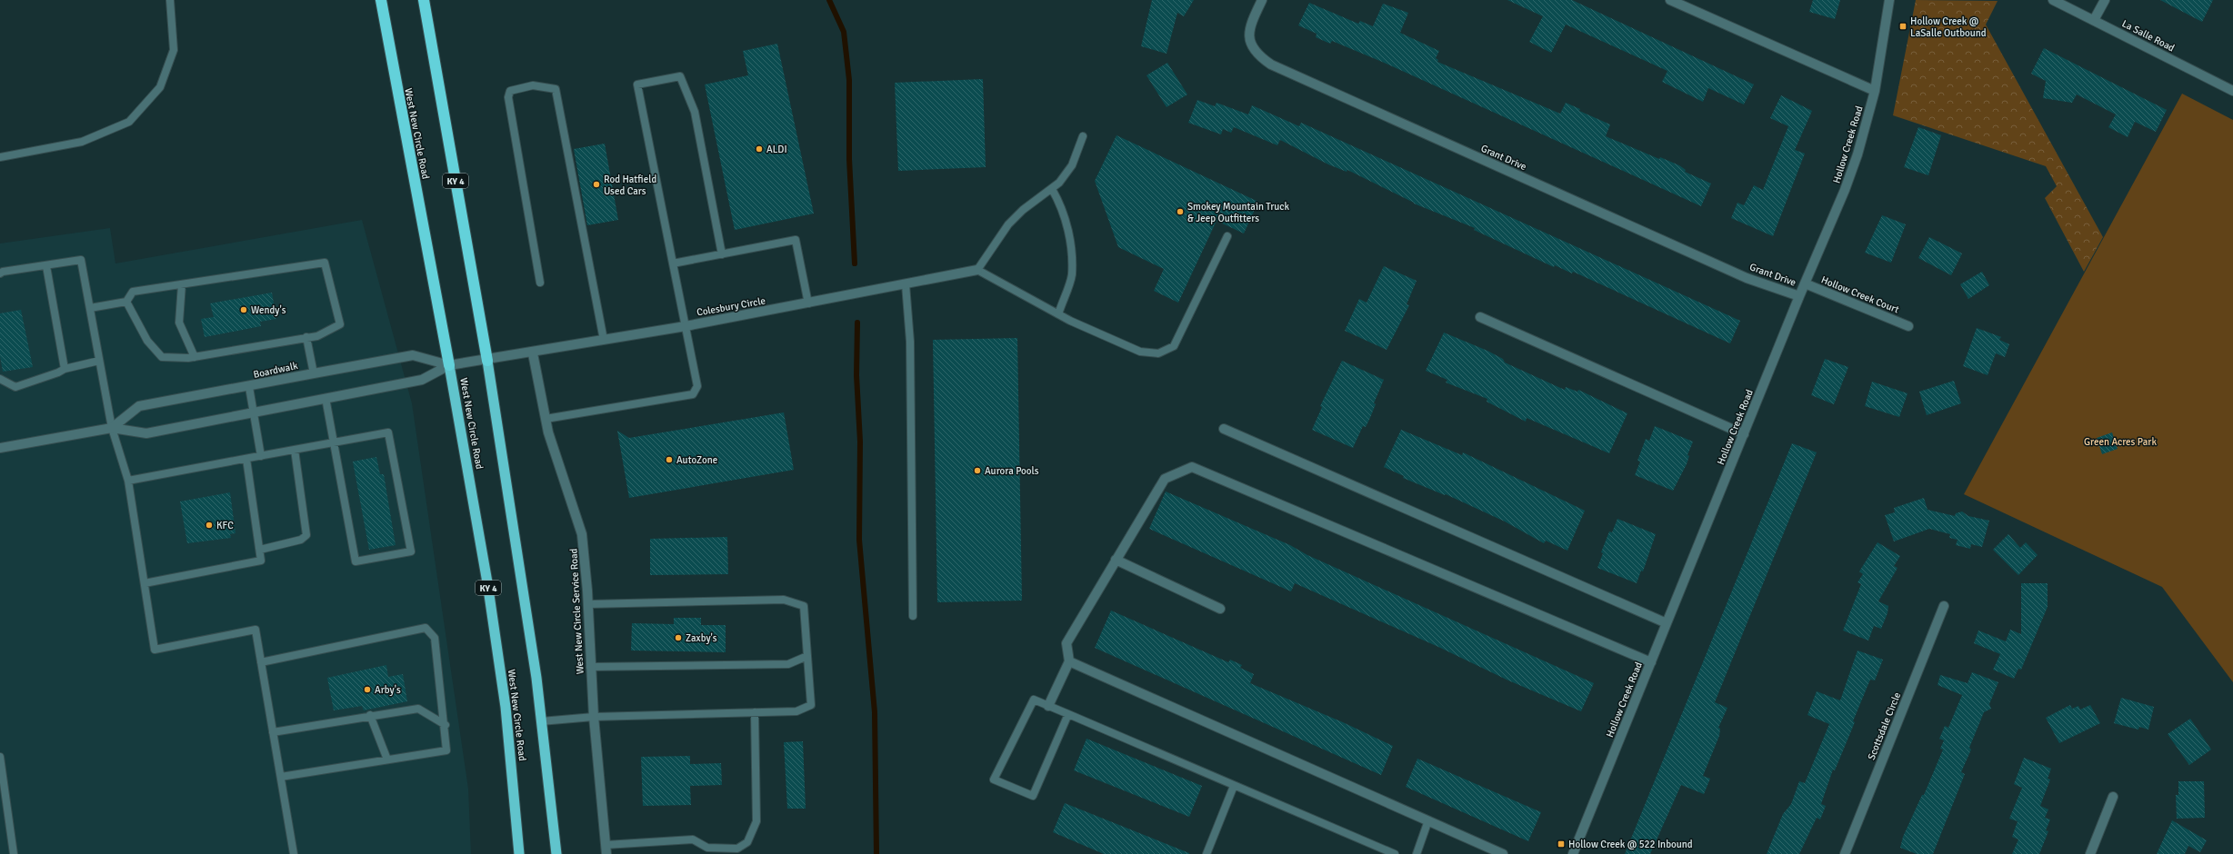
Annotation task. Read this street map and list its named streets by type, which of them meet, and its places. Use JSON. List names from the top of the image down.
{
  "streets": {
    "highway": ["West New Circle Road", "KY 4"],
    "street": [
      "La Salle Road",
      "Hollow Creek Road",
      "Grant Drive",
      "Hollow Creek Court",
      "Colesbury Circle",
      "Boardwalk",
      "West New Circle Service Road",
      "Scottsdale Circle"
    ]
  },
  "crossings": [
    ["West New Circle Road", "Boardwalk"],
    ["Hollow Creek Road", "Grant Drive"],
    ["Hollow Creek Road", "Hollow Creek Court"],
    ["KY 4", "Colesbury Circle"],
    ["KY 4", "Boardwalk"],
    ["Colesbury Circle", "Boardwalk"],
    ["Colesbury Circle", "West New Circle Service Road"]
  ],
  "parks": ["Green Acres Park"],
  "places": {
    "transit": ["Hollow Creek @ LaSalle Outbound", "Hollow Creek @ 522 Inbound"],
    "other": [
      "ALDI",
      "Rod Hatfield Used Cars",
      "Smokey Mountain Truck & Jeep Outfitters",
      "Wendy's",
      "AutoZone",
      "Aurora Pools",
      "KFC",
      "Zaxby's",
      "Arby's"
    ]
  }
}
